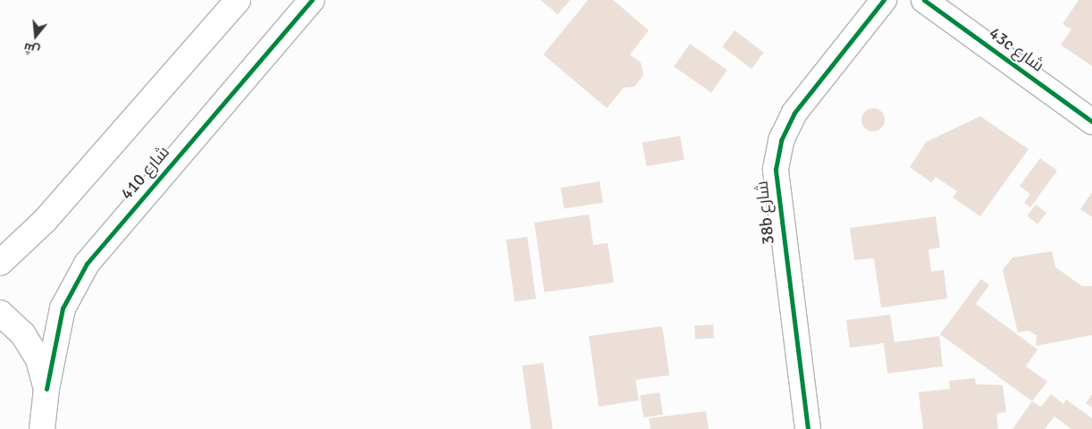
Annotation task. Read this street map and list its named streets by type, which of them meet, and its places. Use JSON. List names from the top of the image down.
{
  "streets": {
    "street": ["43c شارع", "شارع 410", "38b شارع"]
  },
  "north": "bottom"
}
